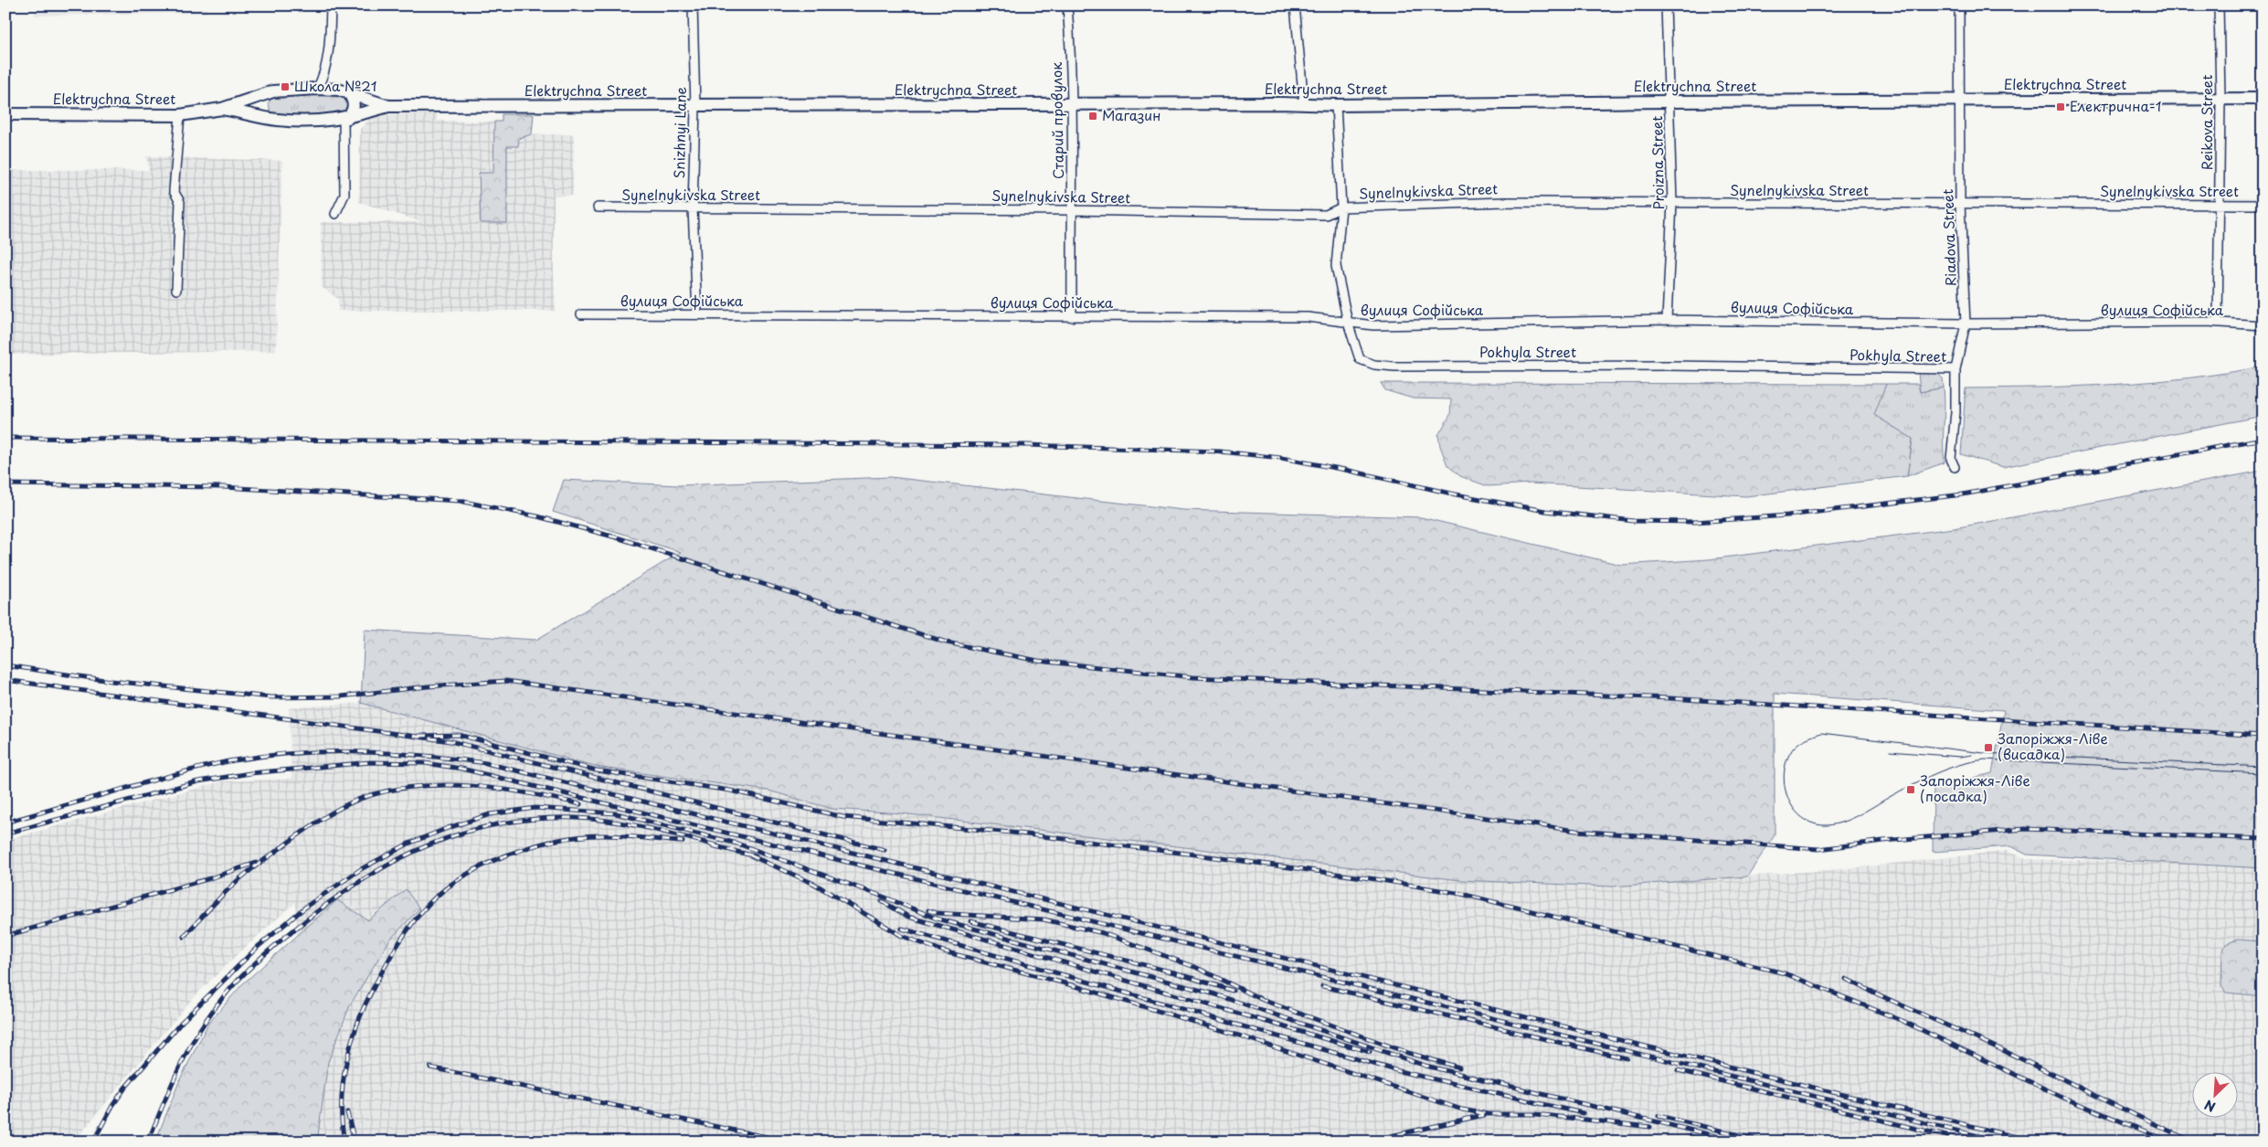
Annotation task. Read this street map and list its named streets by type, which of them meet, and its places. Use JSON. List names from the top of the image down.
{
  "streets": {
    "street": [
      "Elektrychna Street",
      "Старий провулок",
      "Reikova Street",
      "Snizhnyi Lane",
      "Proizna Street",
      "Synelnykivska Street",
      "Riadova Street",
      "вулиця Софійська",
      "Pokhyla Street"
    ]
  },
  "crossings": [
    ["Elektrychna Street", "Старий провулок"],
    ["Elektrychna Street", "Reikova Street"],
    ["Elektrychna Street", "Snizhnyi Lane"],
    ["Elektrychna Street", "Proizna Street"],
    ["Elektrychna Street", "Riadova Street"],
    ["Elektrychna Street", "Pokhyla Street"],
    ["Старий провулок", "Synelnykivska Street"],
    ["Старий провулок", "вулиця Софійська"],
    ["Reikova Street", "Synelnykivska Street"],
    ["Reikova Street", "вулиця Софійська"],
    ["Snizhnyi Lane", "Synelnykivska Street"],
    ["Snizhnyi Lane", "вулиця Софійська"],
    ["Proizna Street", "Synelnykivska Street"],
    ["Proizna Street", "вулиця Софійська"],
    ["Synelnykivska Street", "Riadova Street"],
    ["Synelnykivska Street", "Pokhyla Street"],
    ["Riadova Street", "вулиця Софійська"],
    ["Riadova Street", "Pokhyla Street"],
    ["вулиця Софійська", "Pokhyla Street"]
  ],
  "places": {
    "transit": [
      "Школа №21",
      "Електрична-1",
      "Магазин",
      "Запоріжжя-Ліве (висадка)",
      "Запоріжжя-Ліве (посадка)"
    ]
  },
  "north": "bottom left"
}
